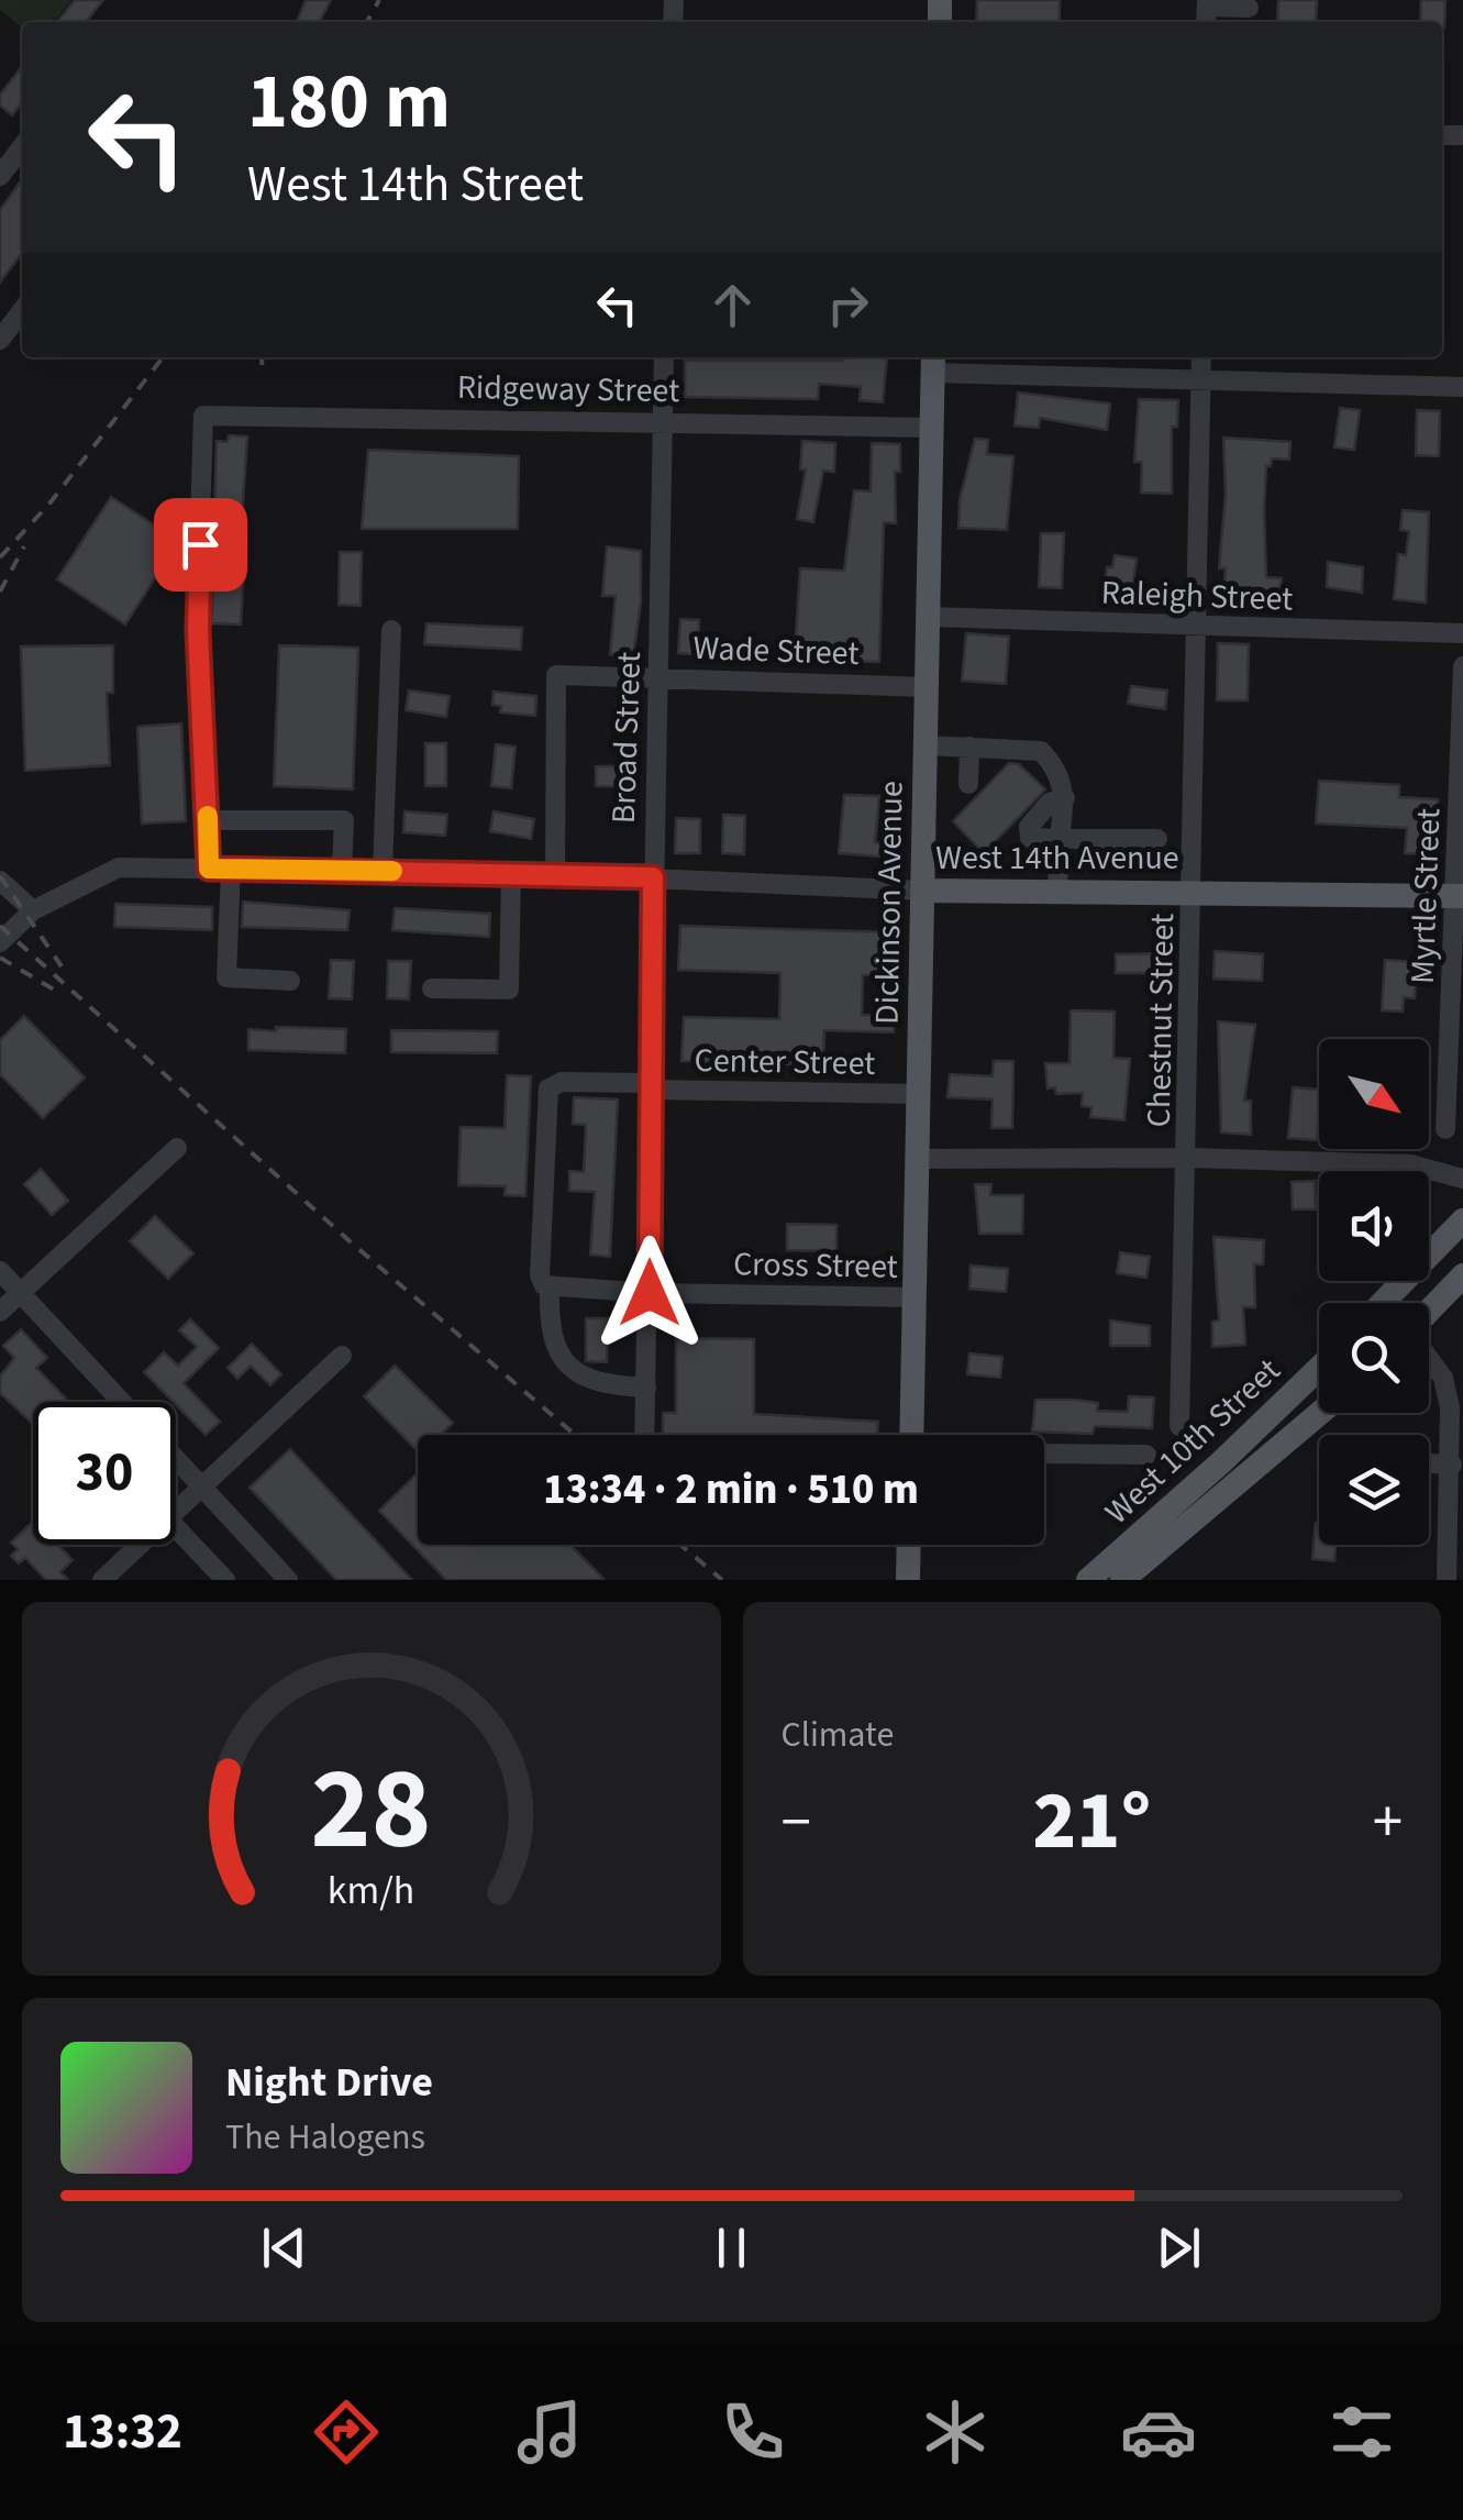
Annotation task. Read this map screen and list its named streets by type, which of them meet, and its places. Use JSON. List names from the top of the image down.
{
  "streets": {
    "main road": ["West 14th Avenue", "Dickinson Avenue", "West 10th Street"],
    "street": [
      "Ridgeway Street",
      "Raleigh Street",
      "Wade Street",
      "Broad Street",
      "Myrtle Street",
      "Chestnut Street",
      "Center Street",
      "Cross Street"
    ]
  },
  "crossings": [
    ["Ridgeway Street", "Broad Street"],
    ["Ridgeway Street", "Dickinson Avenue"],
    ["Raleigh Street", "Dickinson Avenue"],
    ["Raleigh Street", "Chestnut Street"],
    ["Wade Street", "Broad Street"],
    ["Wade Street", "West 14th Avenue"],
    ["Wade Street", "Dickinson Avenue"],
    ["Broad Street", "West 14th Avenue"],
    ["Broad Street", "Center Street"],
    ["Broad Street", "Cross Street"],
    ["West 14th Avenue", "Myrtle Street"],
    ["West 14th Avenue", "Dickinson Avenue"],
    ["West 14th Avenue", "Chestnut Street"],
    ["Dickinson Avenue", "Center Street"],
    ["Dickinson Avenue", "Cross Street"],
    ["Center Street", "Cross Street"]
  ],
  "north": "bottom right",
  "page": {
    "turn": ["180 m", "West 14th Street"],
    "limit": "30",
    "trip": "13:34 · 2 min · 510 m",
    "tile": "Climate",
    "heat": ["−", "21°", "+"],
    "song": ["Night Drive", "The Halogens"],
    "tabs": "13:32",
    "gauge": ["28", "km/h"]
  }
}
